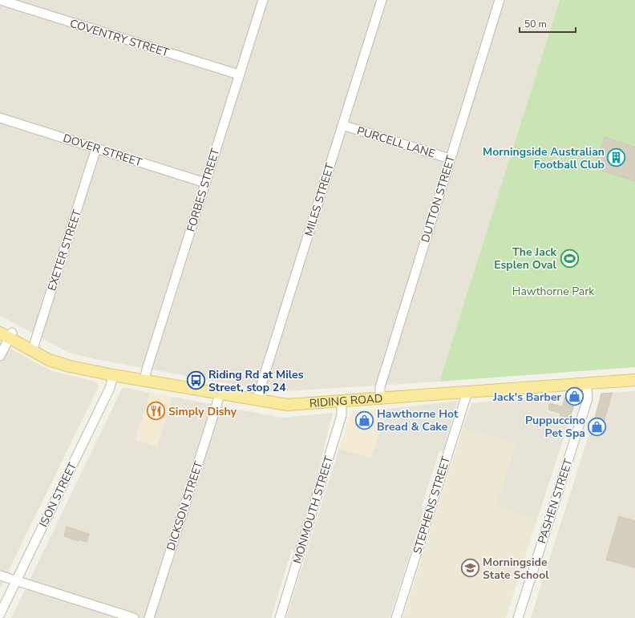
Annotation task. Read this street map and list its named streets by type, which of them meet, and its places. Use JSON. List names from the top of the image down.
{
  "streets": {
    "main road": ["RIDING ROAD"],
    "street": [
      "COVENTRY STREET",
      "PURCELL LANE",
      "DOVER STREET",
      "FORBES STREET",
      "DUTTON STREET",
      "MILES STREET",
      "EXETER STREET",
      "ISON STREET",
      "PASHEN STREET",
      "STEPHENS STREET",
      "DICKSON STREET",
      "MONMOUTH STREET"
    ]
  },
  "crossings": [
    ["COVENTRY STREET", "FORBES STREET"],
    ["PURCELL LANE", "DUTTON STREET"],
    ["PURCELL LANE", "MILES STREET"],
    ["DOVER STREET", "FORBES STREET"],
    ["DOVER STREET", "EXETER STREET"],
    ["FORBES STREET", "RIDING ROAD"],
    ["DUTTON STREET", "RIDING ROAD"],
    ["MILES STREET", "RIDING ROAD"],
    ["EXETER STREET", "RIDING ROAD"],
    ["RIDING ROAD", "ISON STREET"],
    ["RIDING ROAD", "PASHEN STREET"],
    ["RIDING ROAD", "STEPHENS STREET"],
    ["RIDING ROAD", "DICKSON STREET"],
    ["RIDING ROAD", "MONMOUTH STREET"]
  ],
  "parks": ["Hawthorne Park"],
  "places": {
    "building": ["Morningside Australian Football Club"],
    "sports": ["The Jack Esplen Oval"],
    "bus stop": ["Riding Rd at Miles Street, stop 24"],
    "shop": ["Jack's Barber", "Hawthorne Hot Bread & Cake", "Puppuccino Pet Spa"],
    "restaurant": ["Simply Dishy"],
    "school or university": ["Morningside State School"]
  },
  "scale_bar": "50 m"
}
